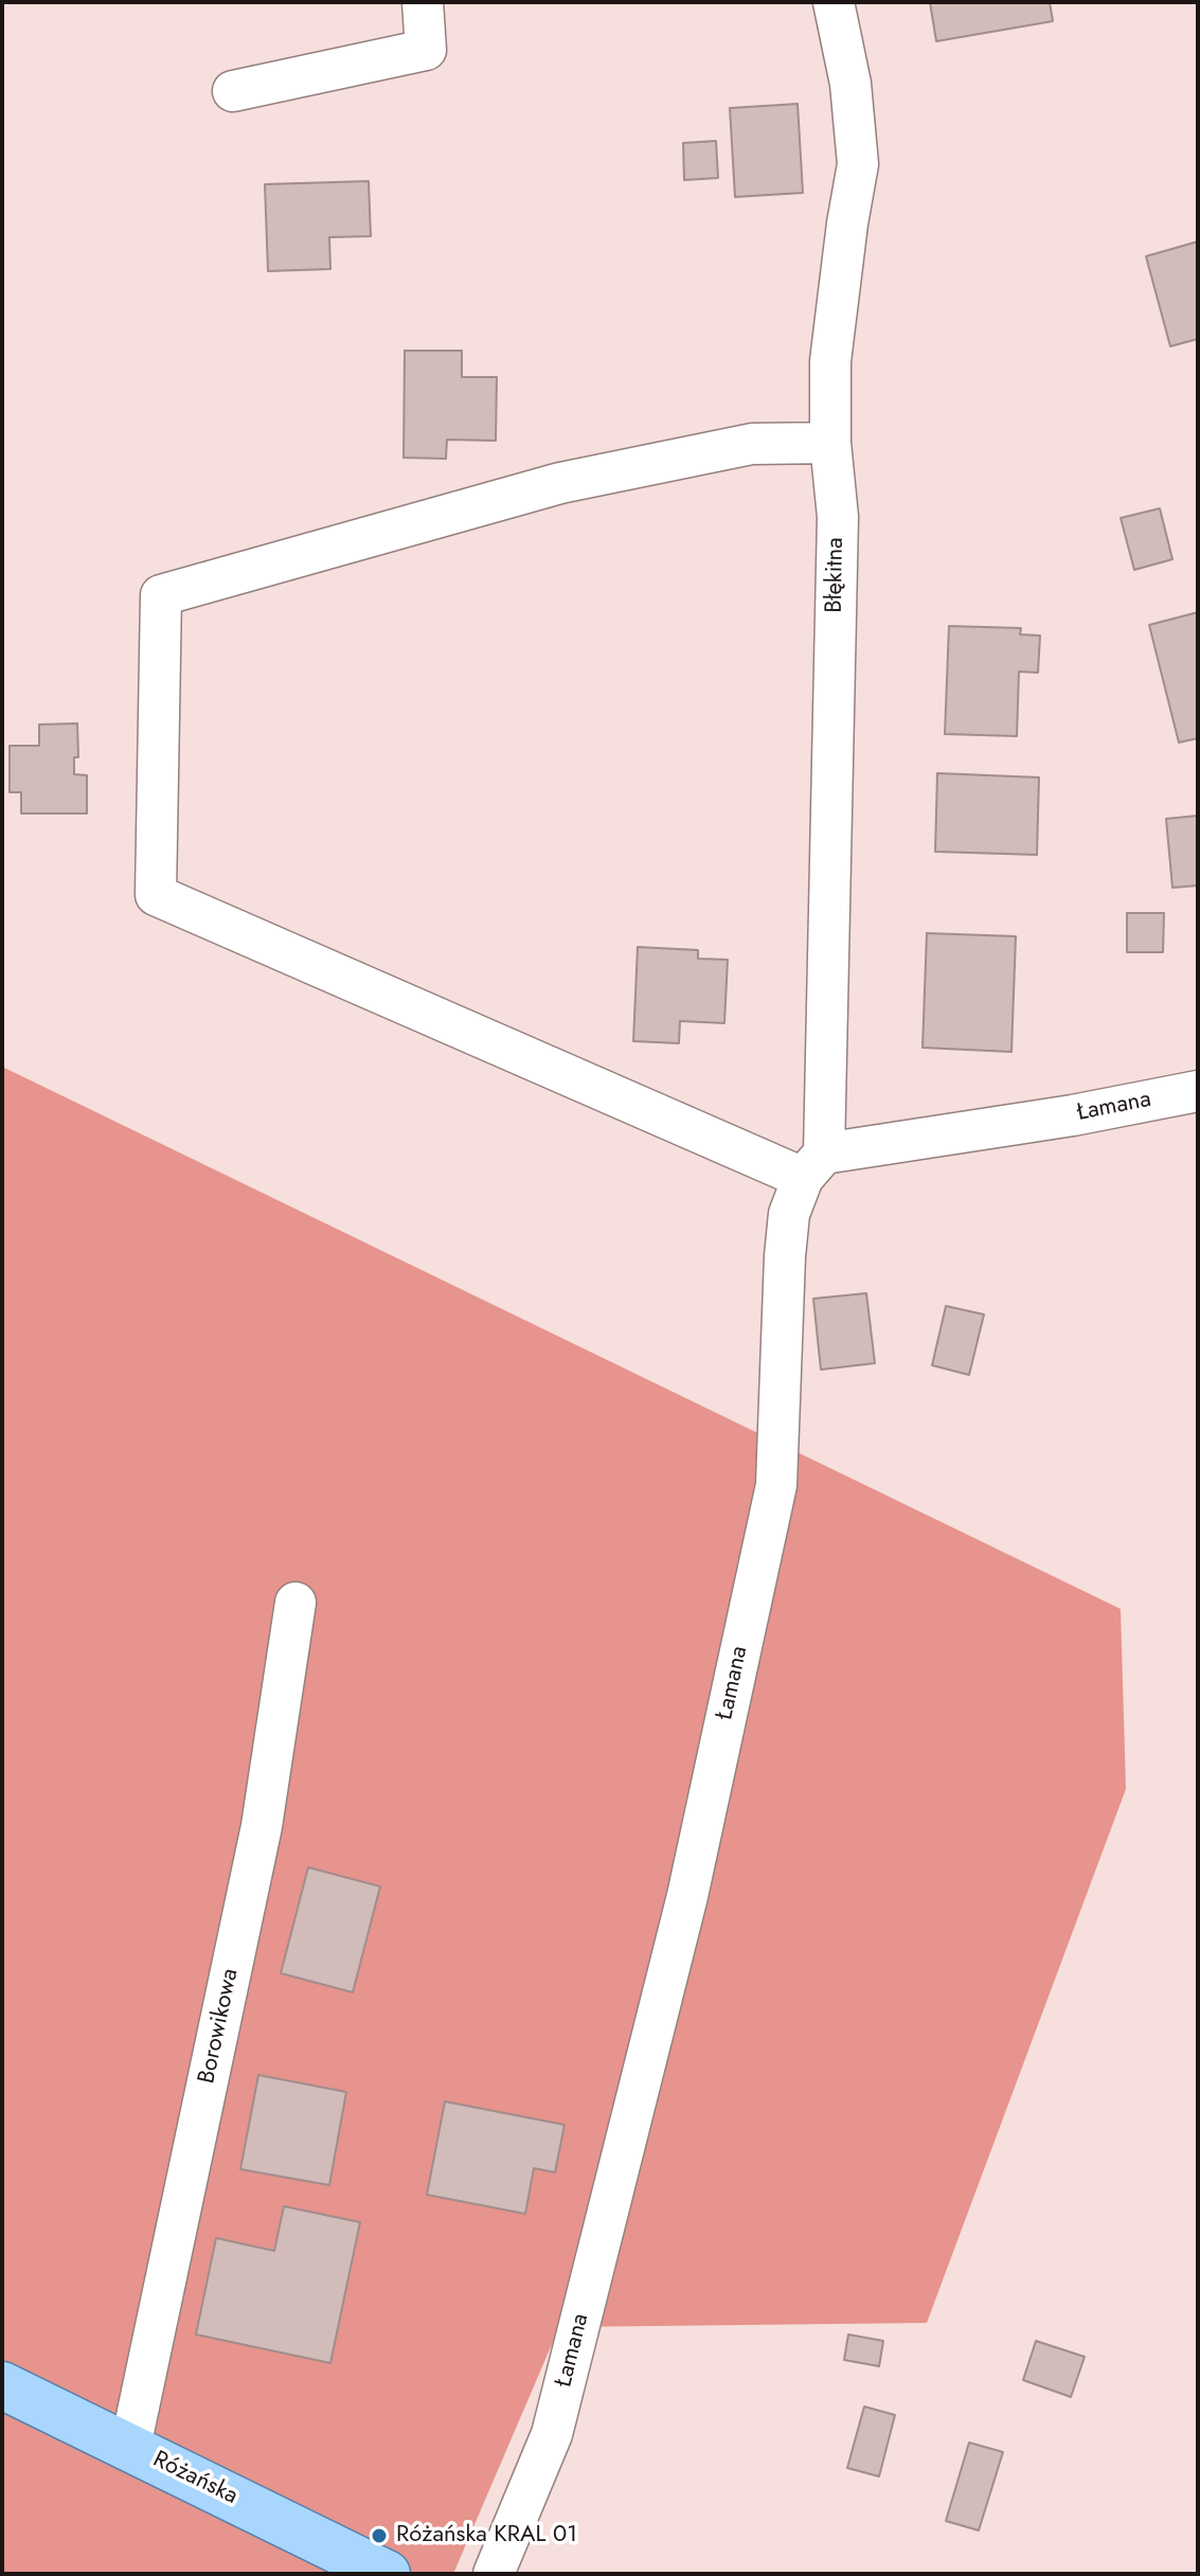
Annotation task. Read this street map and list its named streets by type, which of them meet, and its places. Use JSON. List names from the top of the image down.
{
  "streets": {
    "main road": ["Różańska"],
    "street": ["Błękitna", "Łamana", "Borowikowa"]
  },
  "crossings": [
    ["Błękitna", "Łamana"],
    ["Borowikowa", "Różańska"]
  ],
  "places": ["Różańska KRAL 01"]
}
